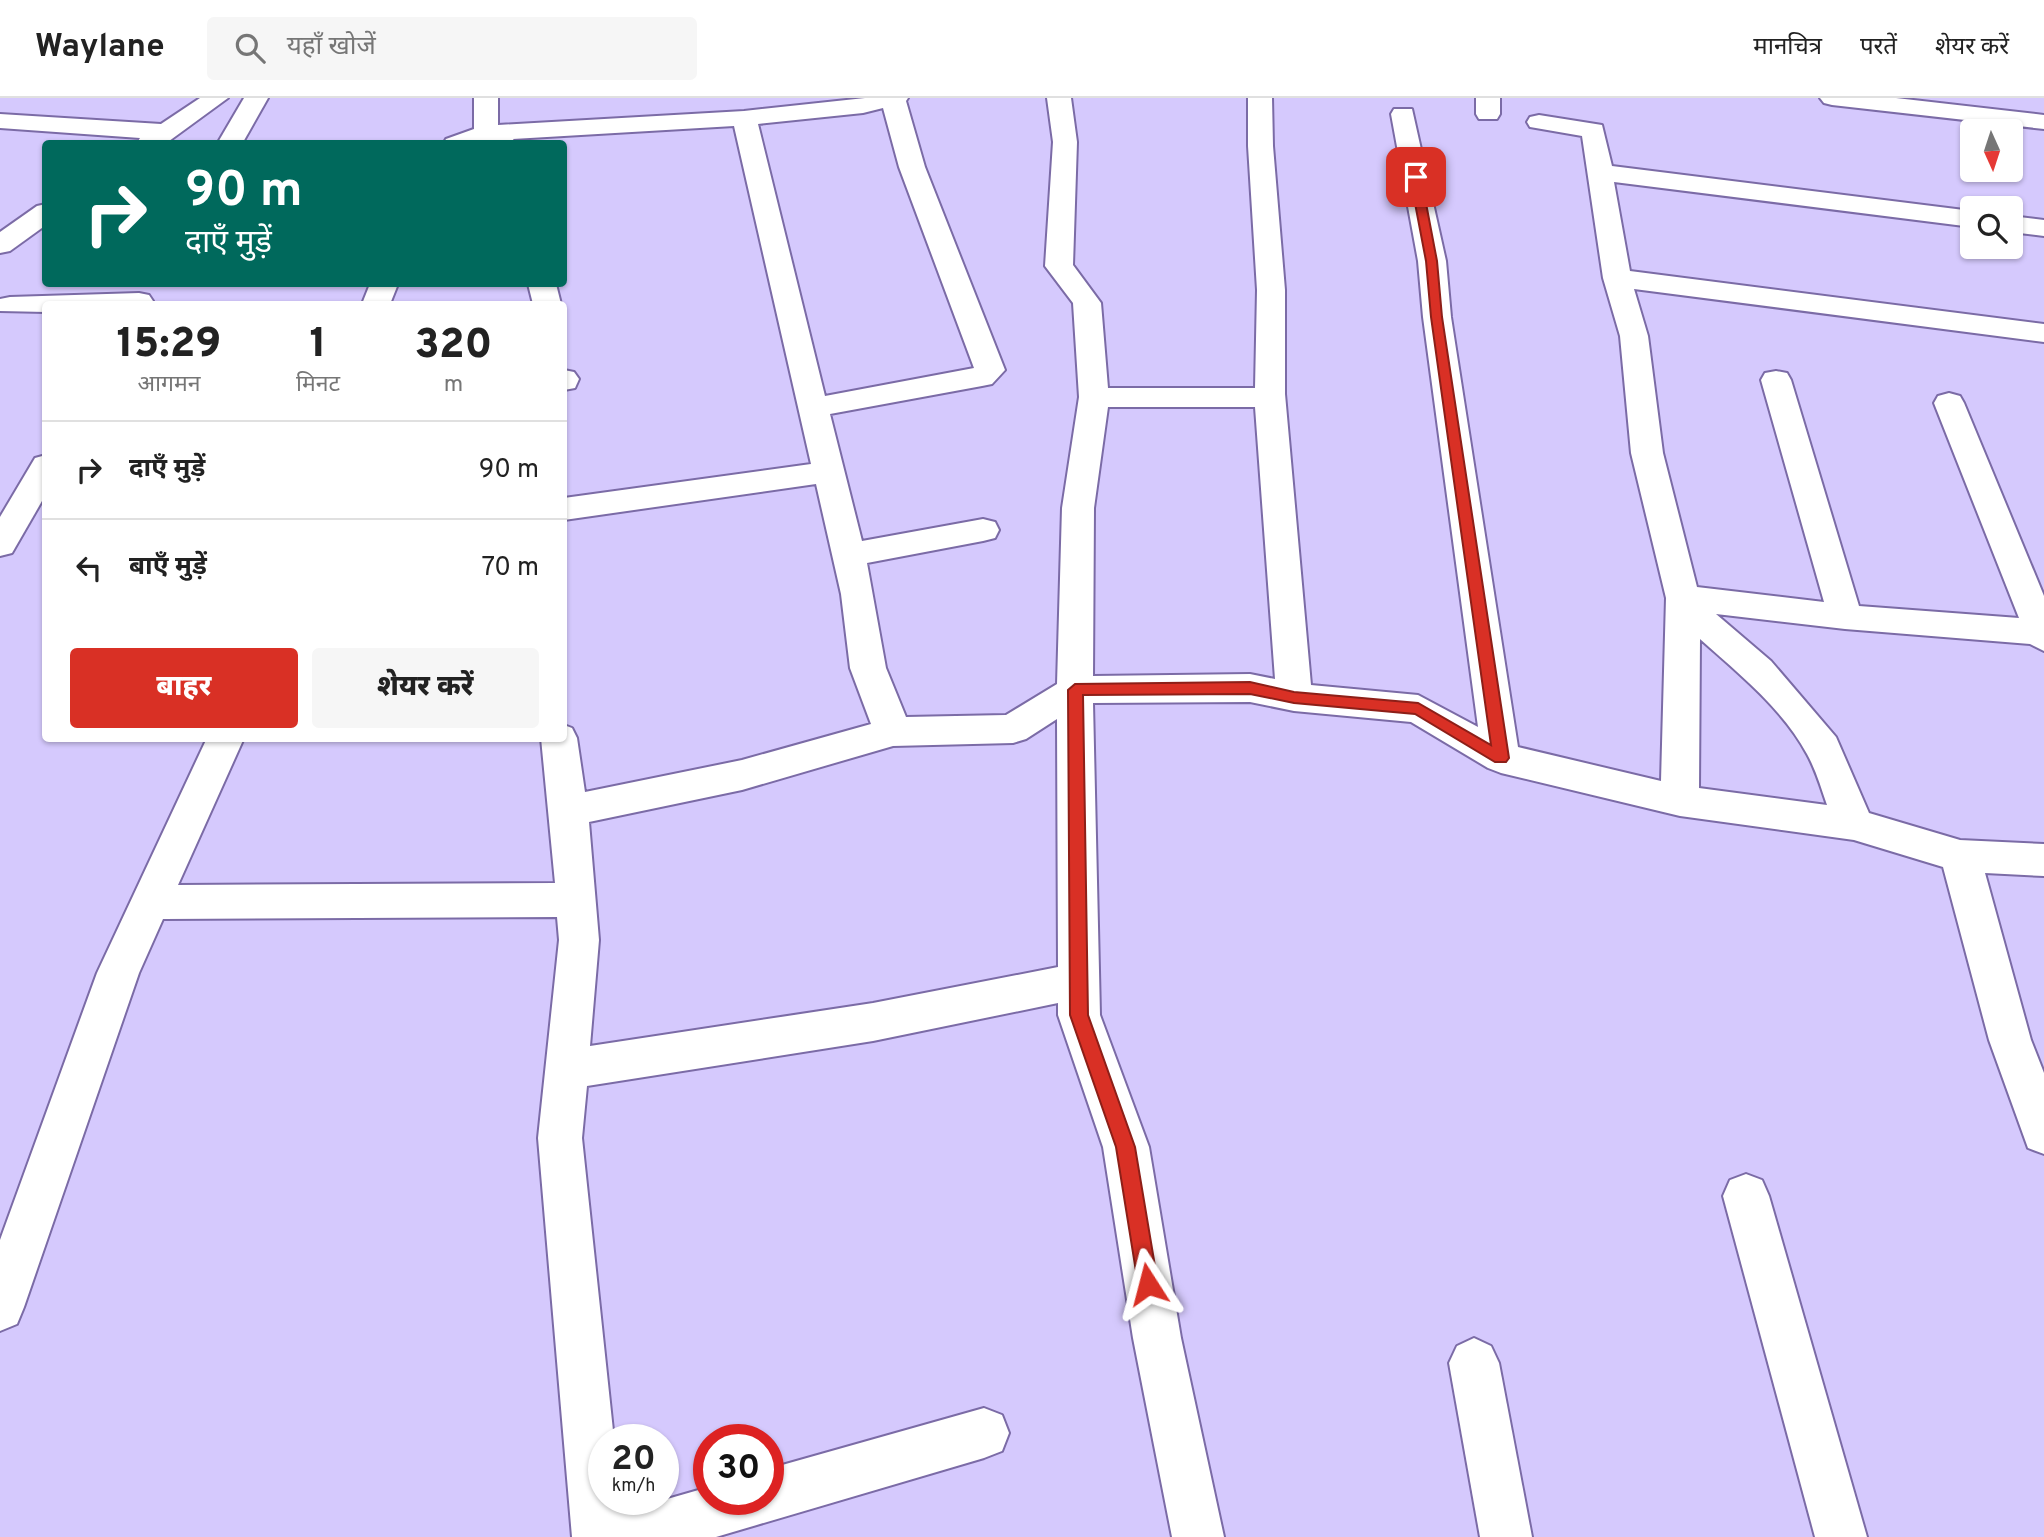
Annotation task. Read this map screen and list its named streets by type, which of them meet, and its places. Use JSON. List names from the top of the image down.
{
  "north": "bottom",
  "page": {
    "header": "Waylane",
    "search": "यहाँ खोजें",
    "nav": ["मानचित्र", "परतें", "शेयर करें"],
    "turn": ["90 m", "दाएँ मुड़ें"],
    "eta": [
      "15:29",
      "आगमन",
      "1",
      "मिनट",
      "320",
      "m"
    ],
    "list": [
      {
        "name": "दाएँ मुड़ें",
        "value": "90 m"
      },
      {
        "name": "बाएँ मुड़ें",
        "value": "70 m"
      }
    ],
    "buttons": ["बाहर", "शेयर करें"],
    "speed": "20 km/h",
    "limit": "30"
  }
}
